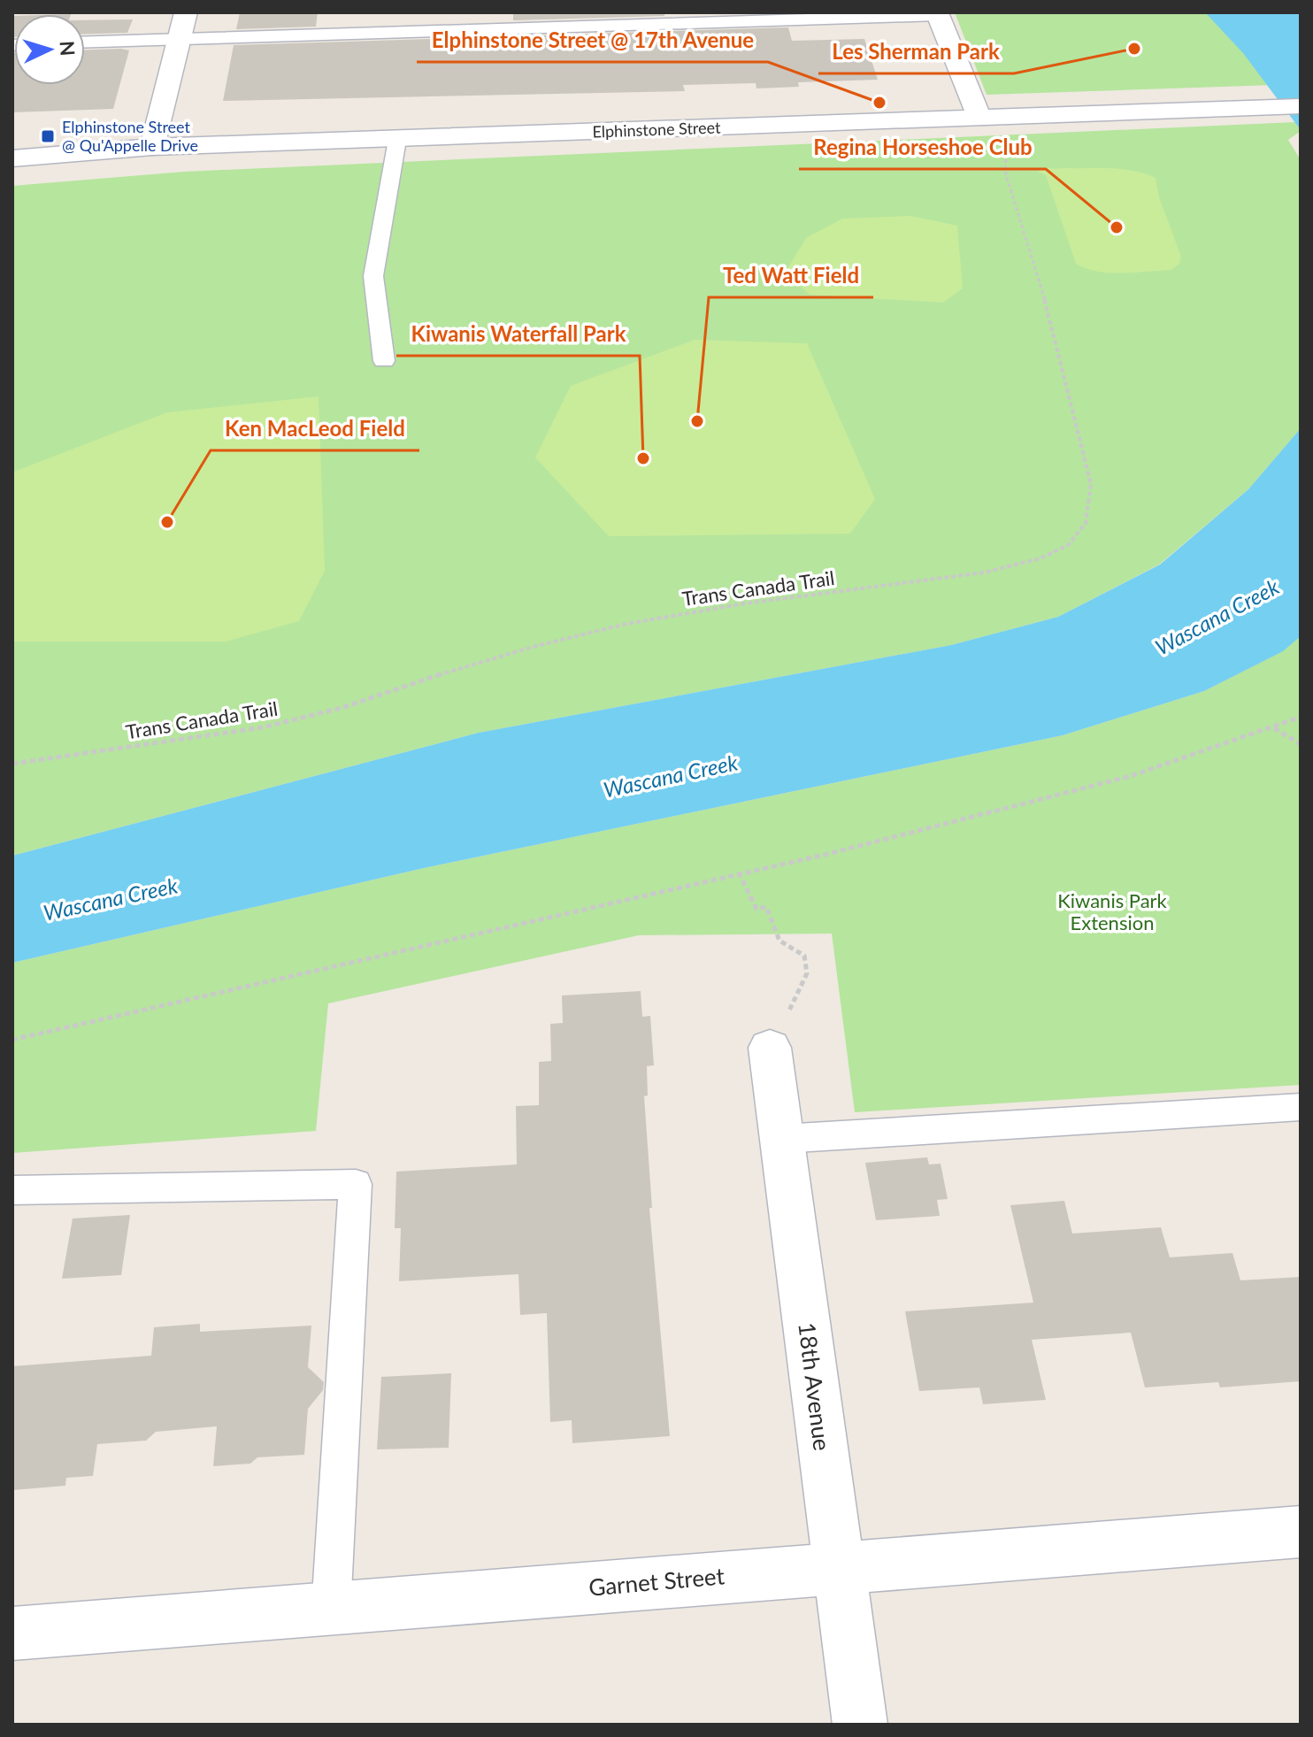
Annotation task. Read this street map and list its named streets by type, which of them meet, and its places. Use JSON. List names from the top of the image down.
{
  "streets": {
    "street": ["Elphinstone Street", "18th Avenue", "Garnet Street"],
    "path": ["Trans Canada Trail"]
  },
  "crossings": [
    ["Elphinstone Street", "Trans Canada Trail"],
    ["18th Avenue", "Garnet Street"]
  ],
  "water": ["Wascana Creek"],
  "parks": ["Kiwanis Park Extension"],
  "places": {
    "other": [
      "Les Sherman Park",
      "Elphinstone Street @ 17th Avenue",
      "Regina Horseshoe Club",
      "Ted Watt Field",
      "Kiwanis Waterfall Park",
      "Ken MacLeod Field"
    ],
    "transit": ["Elphinstone Street @ Qu'Appelle Drive"]
  },
  "north": "right"
}
